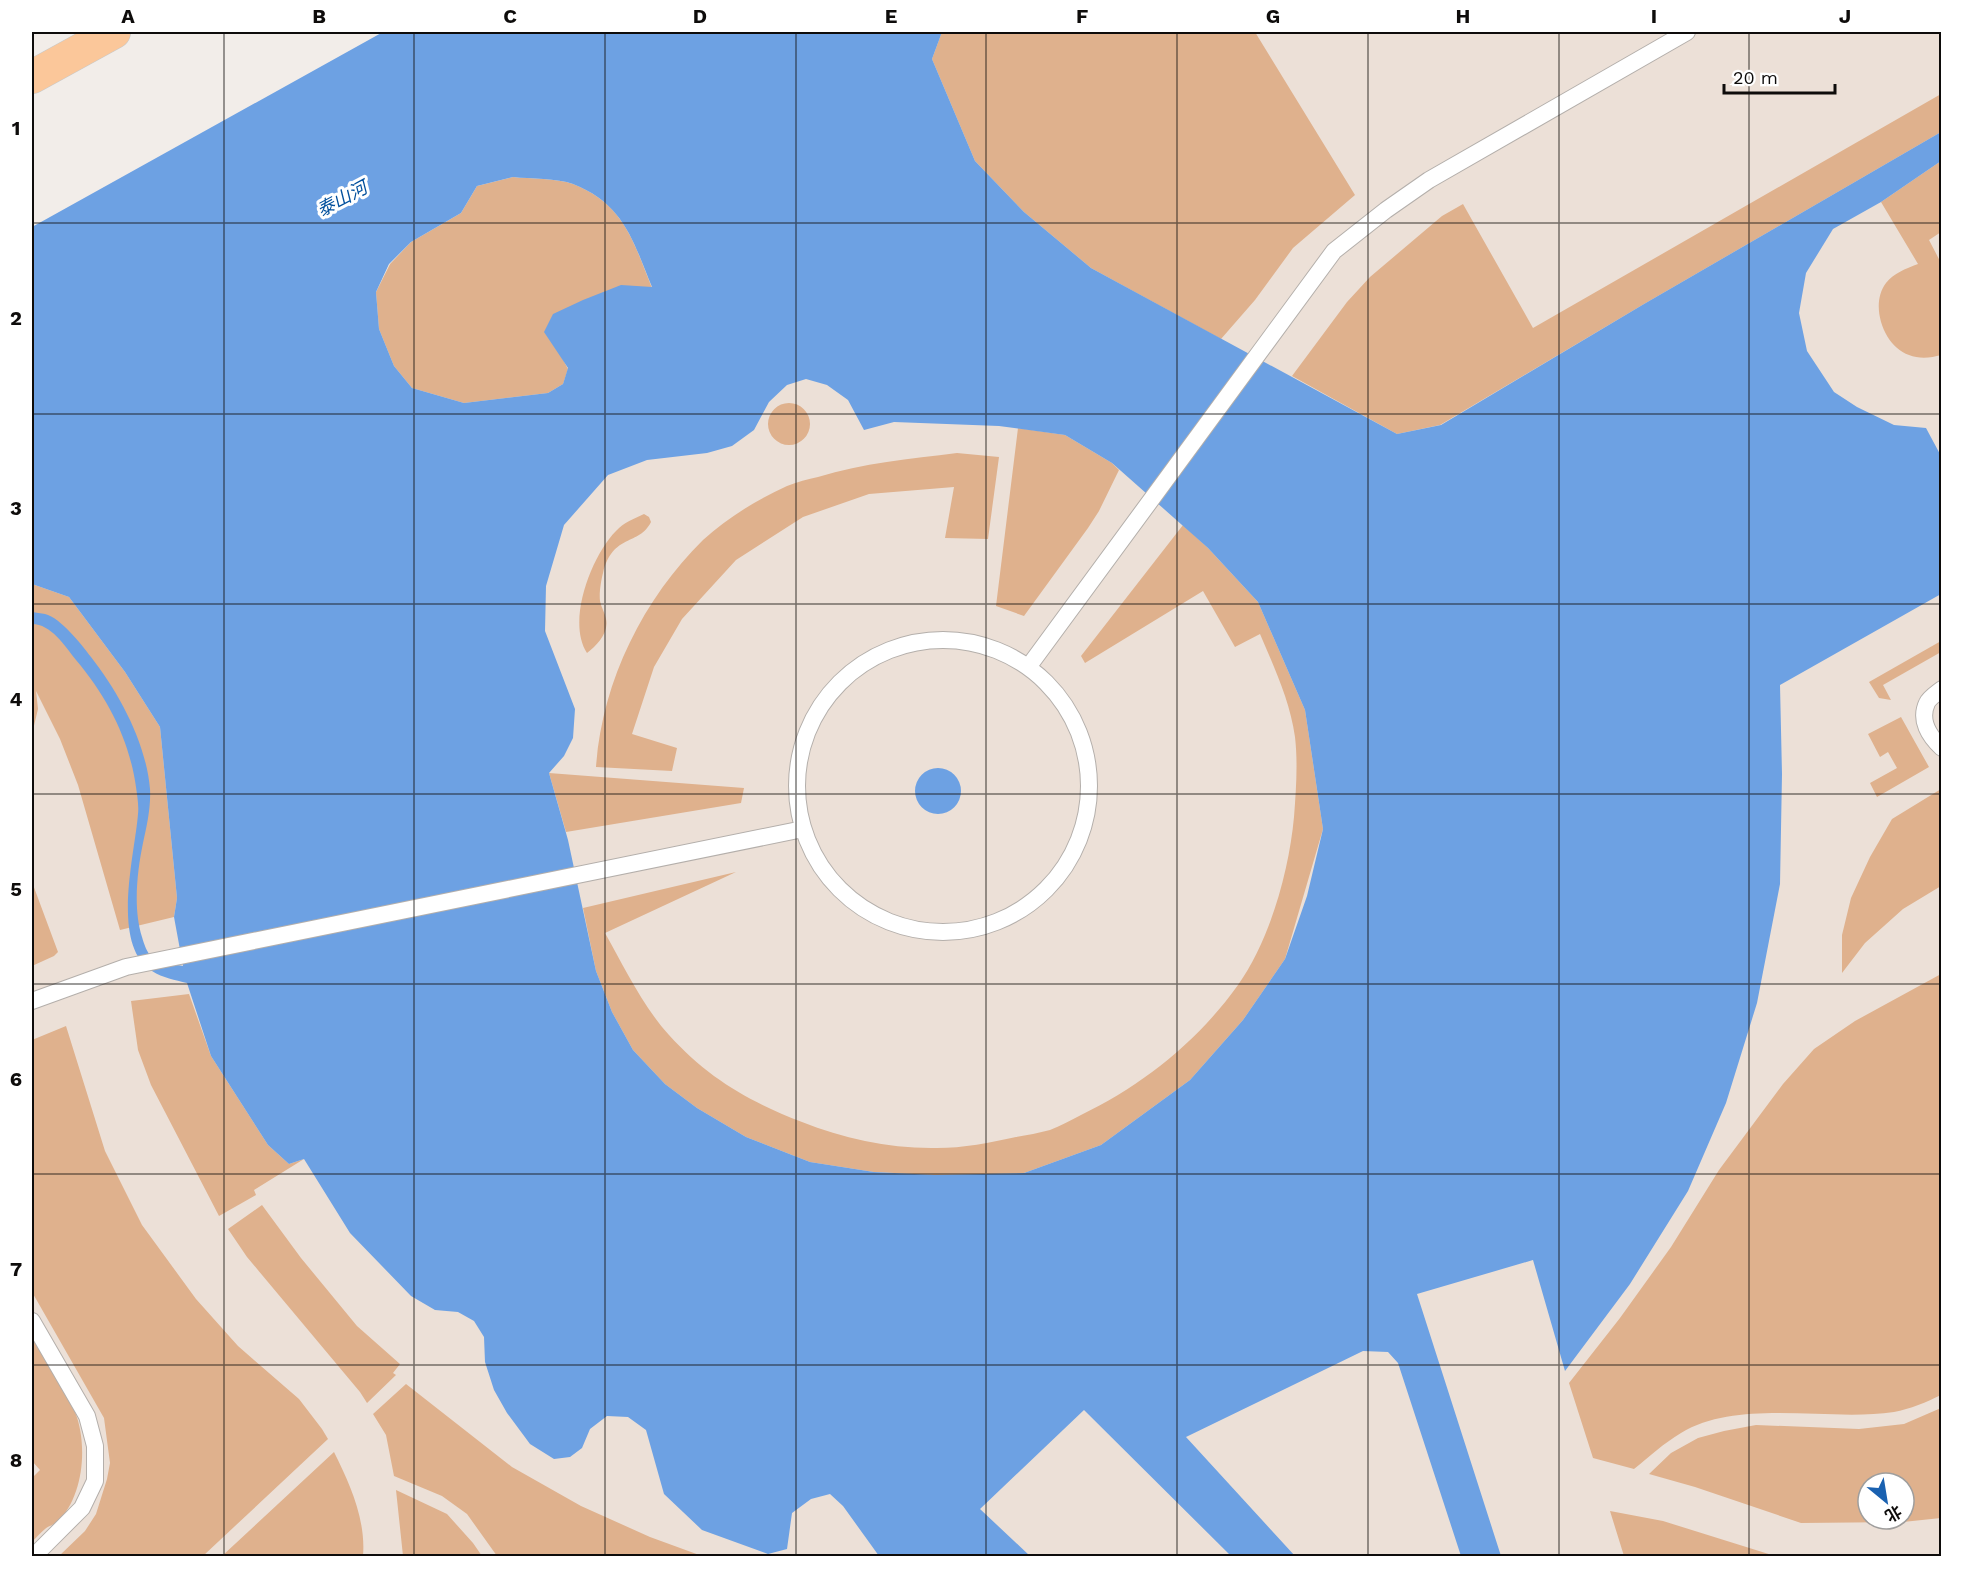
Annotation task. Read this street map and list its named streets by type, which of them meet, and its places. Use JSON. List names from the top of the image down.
{
  "water": ["泰山河"],
  "scale_bar": "20 m",
  "north": "bottom right",
  "grid": {
    "columns": [
      "A",
      "B",
      "C",
      "D",
      "E",
      "F",
      "G",
      "H",
      "I",
      "J"
    ],
    "rows": [
      "1",
      "2",
      "3",
      "4",
      "5",
      "6",
      "7",
      "8"
    ]
  }
}
